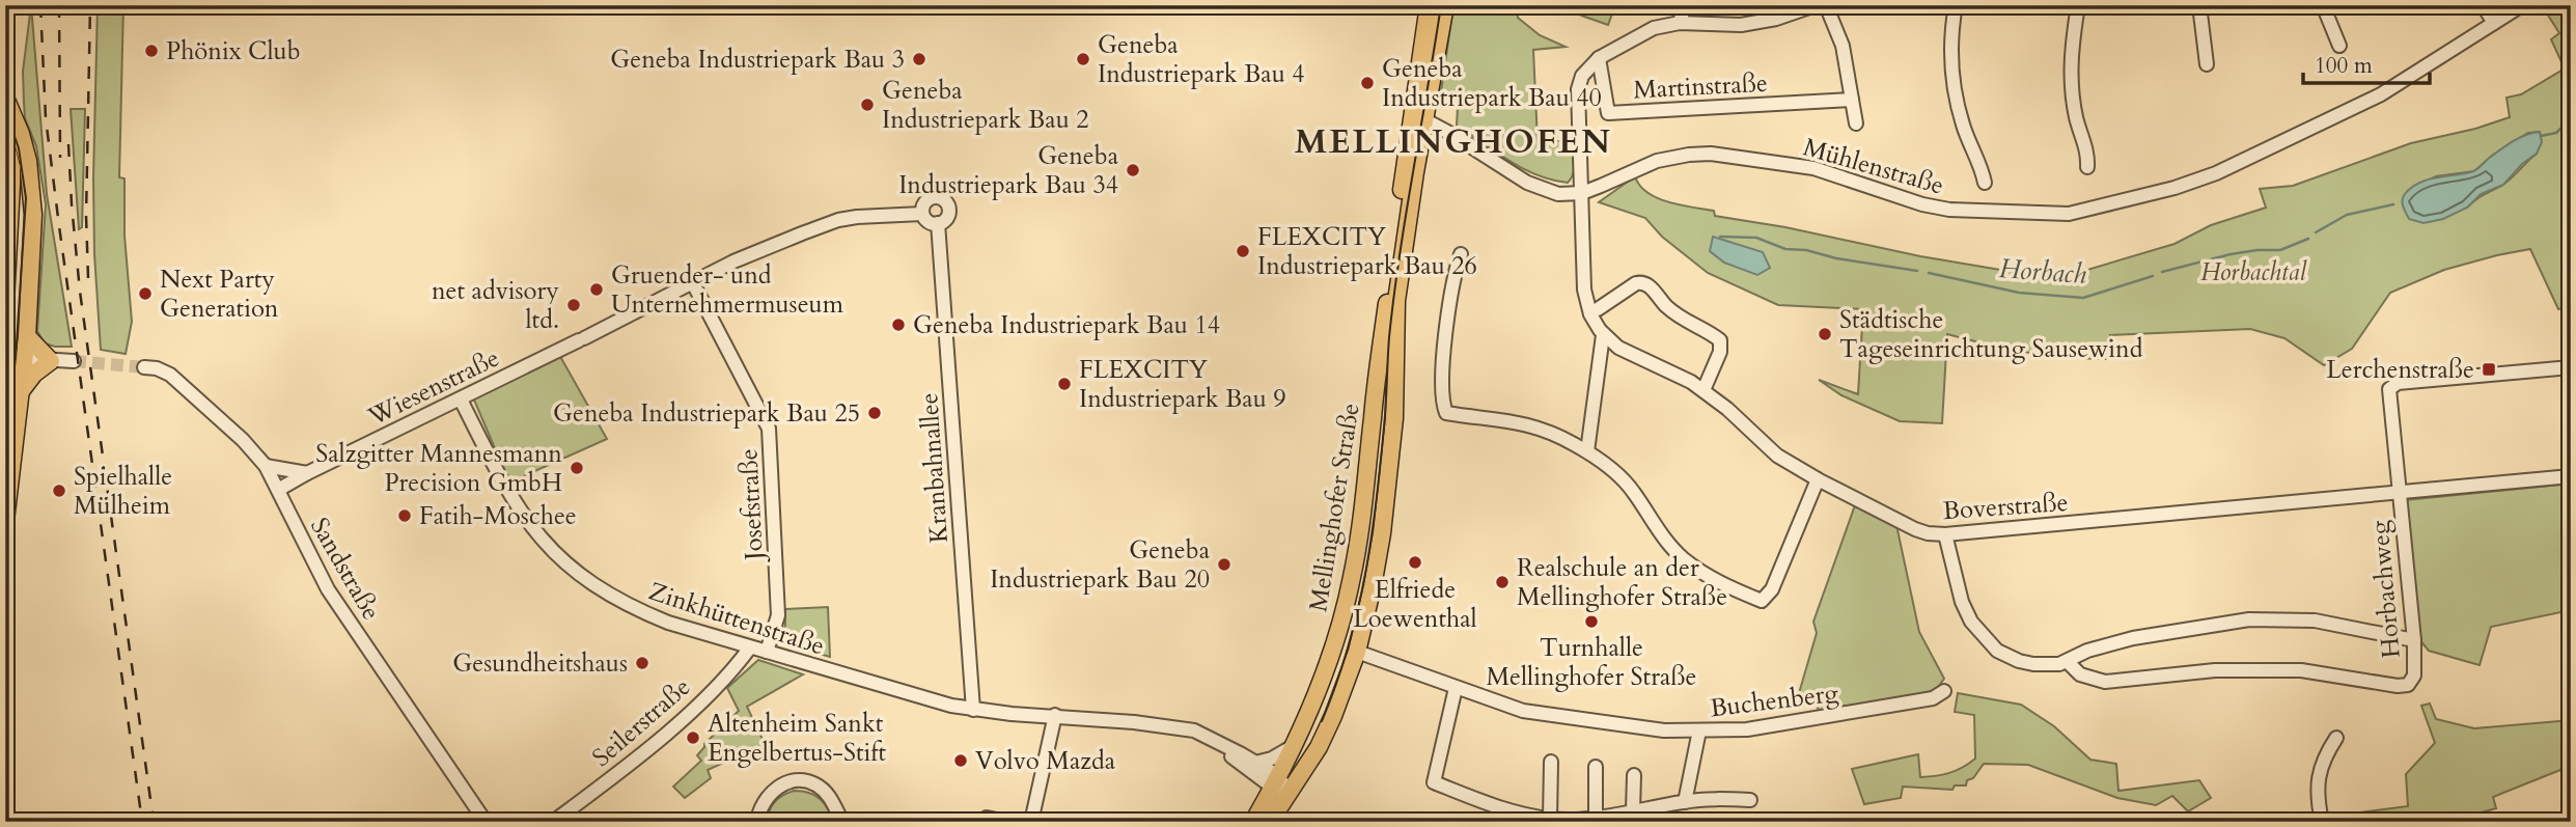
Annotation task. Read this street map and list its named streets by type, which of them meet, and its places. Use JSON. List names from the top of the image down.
{
  "streets": {
    "main road": ["Mellinghofer Straße"],
    "street": [
      "Martinstraße",
      "Mühlenstraße",
      "Wiesenstraße",
      "Kranbahnallee",
      "Josefstraße",
      "Boverstraße",
      "Sandstraße",
      "Horbachweg",
      "Zinkhüttenstraße",
      "Buchenberg",
      "Seilerstraße"
    ]
  },
  "crossings": [
    ["Mühlenstraße", "Mellinghofer Straße"],
    ["Wiesenstraße", "Kranbahnallee"],
    ["Wiesenstraße", "Josefstraße"],
    ["Wiesenstraße", "Sandstraße"],
    ["Wiesenstraße", "Zinkhüttenstraße"],
    ["Kranbahnallee", "Zinkhüttenstraße"],
    ["Josefstraße", "Zinkhüttenstraße"],
    ["Boverstraße", "Horbachweg"],
    ["Mellinghofer Straße", "Zinkhüttenstraße"],
    ["Mellinghofer Straße", "Buchenberg"],
    ["Zinkhüttenstraße", "Seilerstraße"]
  ],
  "districts": ["MELLINGHOFEN"],
  "water": ["Horbach"],
  "parks": ["Horbachtal"],
  "places": {
    "other": [
      "Phönix Club",
      "Geneba Industriepark Bau 3",
      "Geneba Industriepark Bau 4",
      "Geneba Industriepark Bau 40",
      "Geneba Industriepark Bau 2",
      "Geneba Industriepark Bau 34",
      "FLEXCITY Industriepark Bau 26",
      "Gruender- und Unternehmermuseum",
      "Next Party Generation",
      "net advisory ltd.",
      "Geneba Industriepark Bau 14",
      "Städtische Tageseinrichtung Sausewind",
      "FLEXCITY Industriepark Bau 9",
      "Geneba Industriepark Bau 25",
      "Salzgitter Mannesmann Precision GmbH",
      "Spielhalle Mülheim",
      "Fatih-Moschee",
      "Elfriede Loewenthal",
      "Geneba Industriepark Bau 20",
      "Realschule an der Mellinghofer Straße",
      "Turnhalle Mellinghofer Straße",
      "Gesundheitshaus",
      "Altenheim Sankt Engelbertus-Stift",
      "Volvo Mazda"
    ],
    "transit": ["Lerchenstraße"]
  },
  "scale_bar": "100 m"
}
